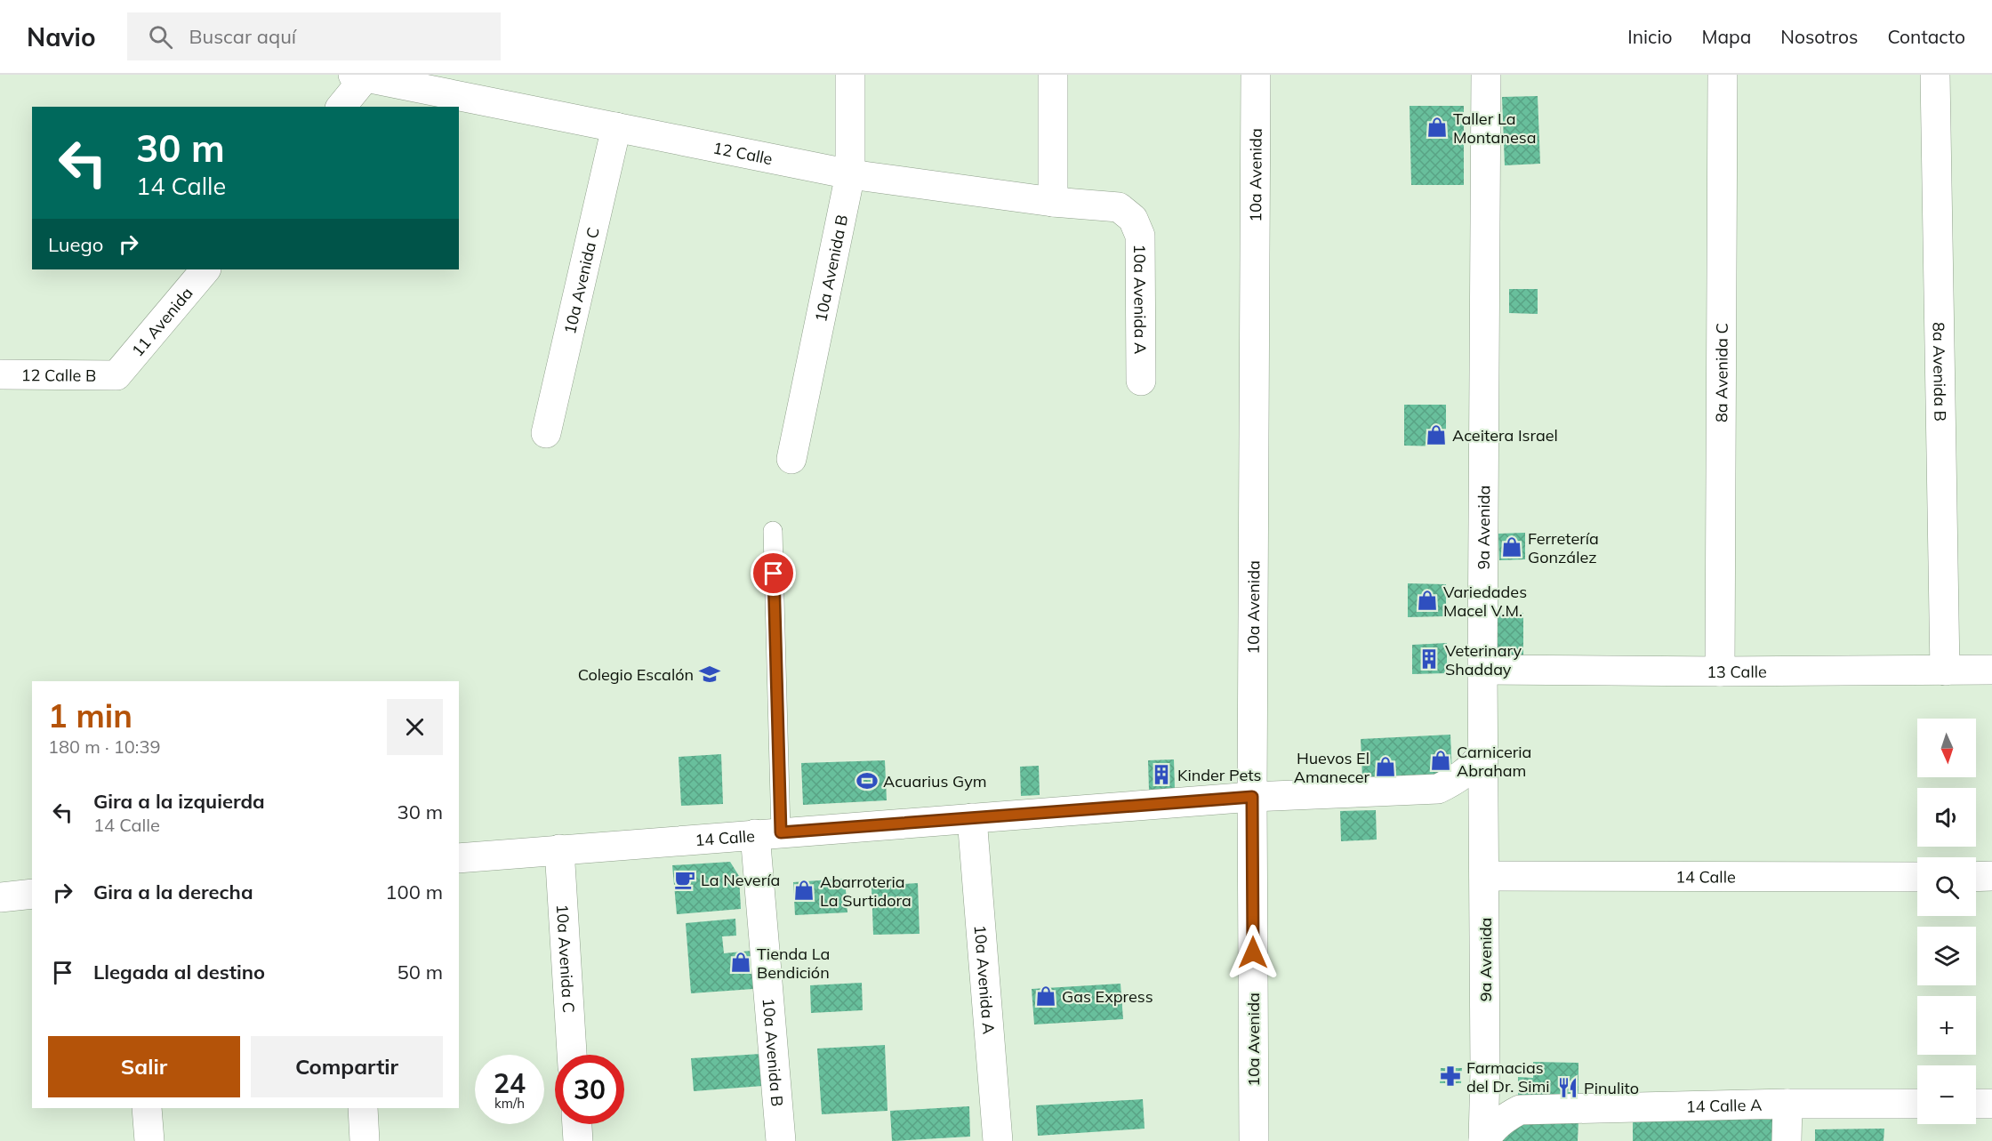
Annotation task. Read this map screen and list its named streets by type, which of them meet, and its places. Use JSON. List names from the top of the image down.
{
  "streets": {
    "street": [
      "12 Calle",
      "10a Avenida",
      "10a Avenida B",
      "10a Avenida C",
      "10a Avenida A",
      "11 Avenida",
      "8a Avenida C",
      "8a Avenida B",
      "12 Calle B",
      "9a Avenida",
      "13 Calle",
      "14 Calle",
      "14 Calle A"
    ]
  },
  "crossings": [
    ["12 Calle", "10a Avenida B"],
    ["12 Calle", "10a Avenida C"],
    ["12 Calle", "10a Avenida A"],
    ["10a Avenida", "14 Calle"],
    ["10a Avenida B", "14 Calle"],
    ["10a Avenida C", "14 Calle"],
    ["10a Avenida A", "14 Calle"],
    ["11 Avenida", "12 Calle B"],
    ["8a Avenida C", "13 Calle"],
    ["8a Avenida B", "13 Calle"],
    ["9a Avenida", "13 Calle"],
    ["9a Avenida", "14 Calle"]
  ],
  "places": {
    "shop": [
      "Taller La Montanesa",
      "Aceitera Israel",
      "Ferretería González",
      "Variedades Macel V.M.",
      "Carniceria Abraham",
      "Huevos El Amanecer",
      "Abarroteria La Surtidora",
      "Tienda La Bendición",
      "Gas Express"
    ],
    "building": ["Veterinary Shadday", "Kinder Pets"],
    "school or university": ["Colegio Escalón"],
    "sports": ["Acuarius Gym"],
    "cafe": ["La Nevería"],
    "pharmacy": ["Farmacias del Dr. Simi"],
    "restaurant": ["Pinulito"]
  },
  "north": "bottom",
  "page": {
    "header": "Navio",
    "search": "Buscar aquí",
    "nav": [
      "Inicio",
      "Mapa",
      "Nosotros",
      "Contacto"
    ],
    "turn": ["30 m", "14 Calle"],
    "then": "Luego",
    "heading": ["1 min", "180 m · 10:39"],
    "map_buttons": ["+", "−"],
    "list": [
      {
        "name": "Gira a la izquierda",
        "note": "14 Calle",
        "value": "30 m"
      },
      {
        "name": "Gira a la derecha",
        "value": "100 m"
      },
      {
        "name": "Llegada al destino",
        "value": "50 m"
      }
    ],
    "buttons": ["Salir", "Compartir"],
    "speed": "24 km/h",
    "limit": "30"
  }
}
